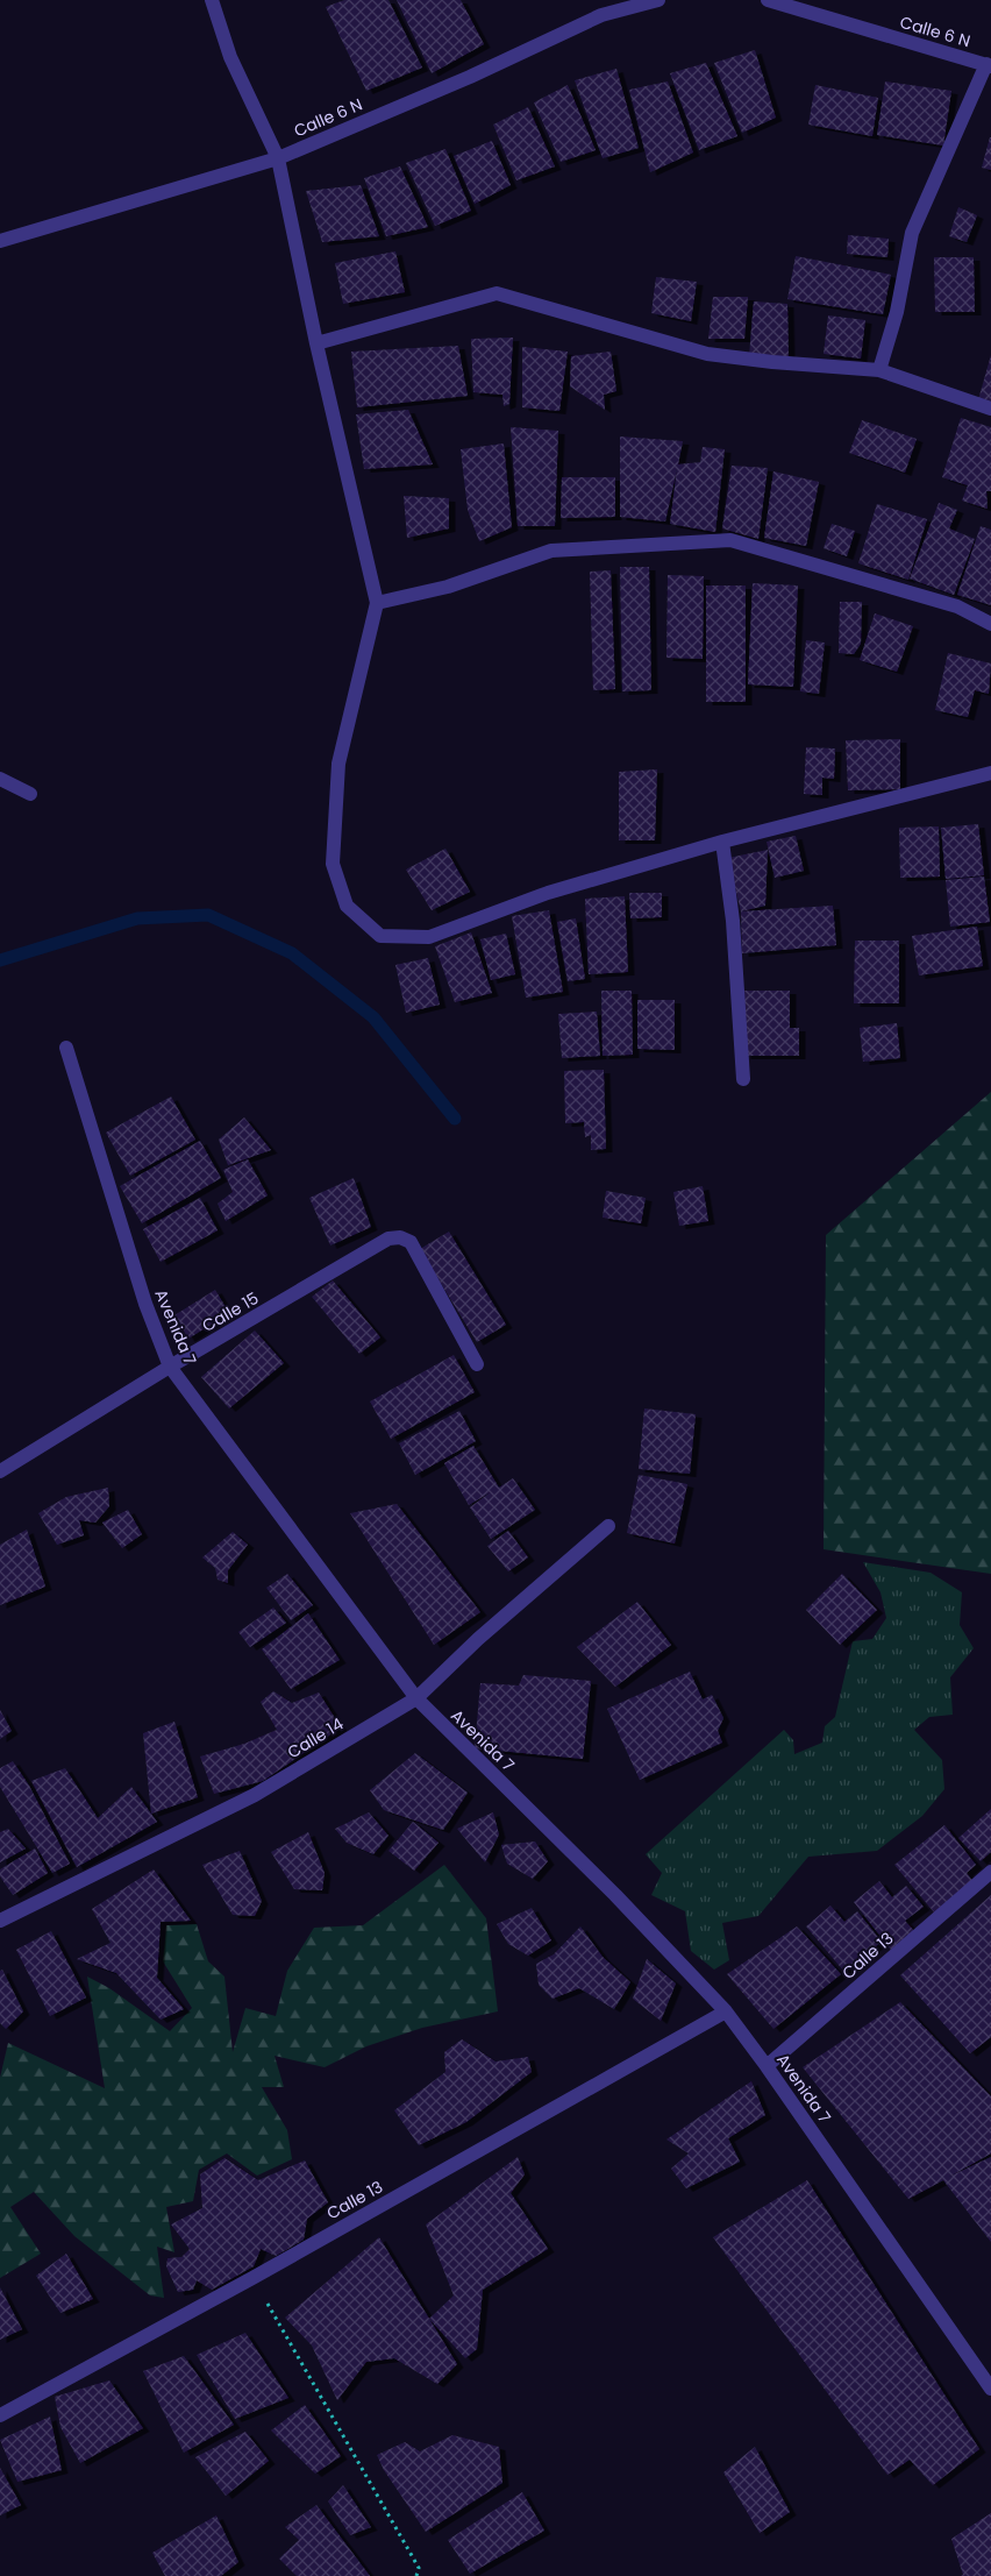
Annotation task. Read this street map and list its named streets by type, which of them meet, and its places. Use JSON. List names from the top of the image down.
{
  "streets": {
    "street": [
      "Calle 6 N",
      "Calle 15",
      "Avenida 7",
      "Calle 14",
      "Calle 13"
    ]
  },
  "crossings": [
    ["Calle 15", "Avenida 7"],
    ["Avenida 7", "Calle 14"],
    ["Avenida 7", "Calle 13"]
  ]
}
